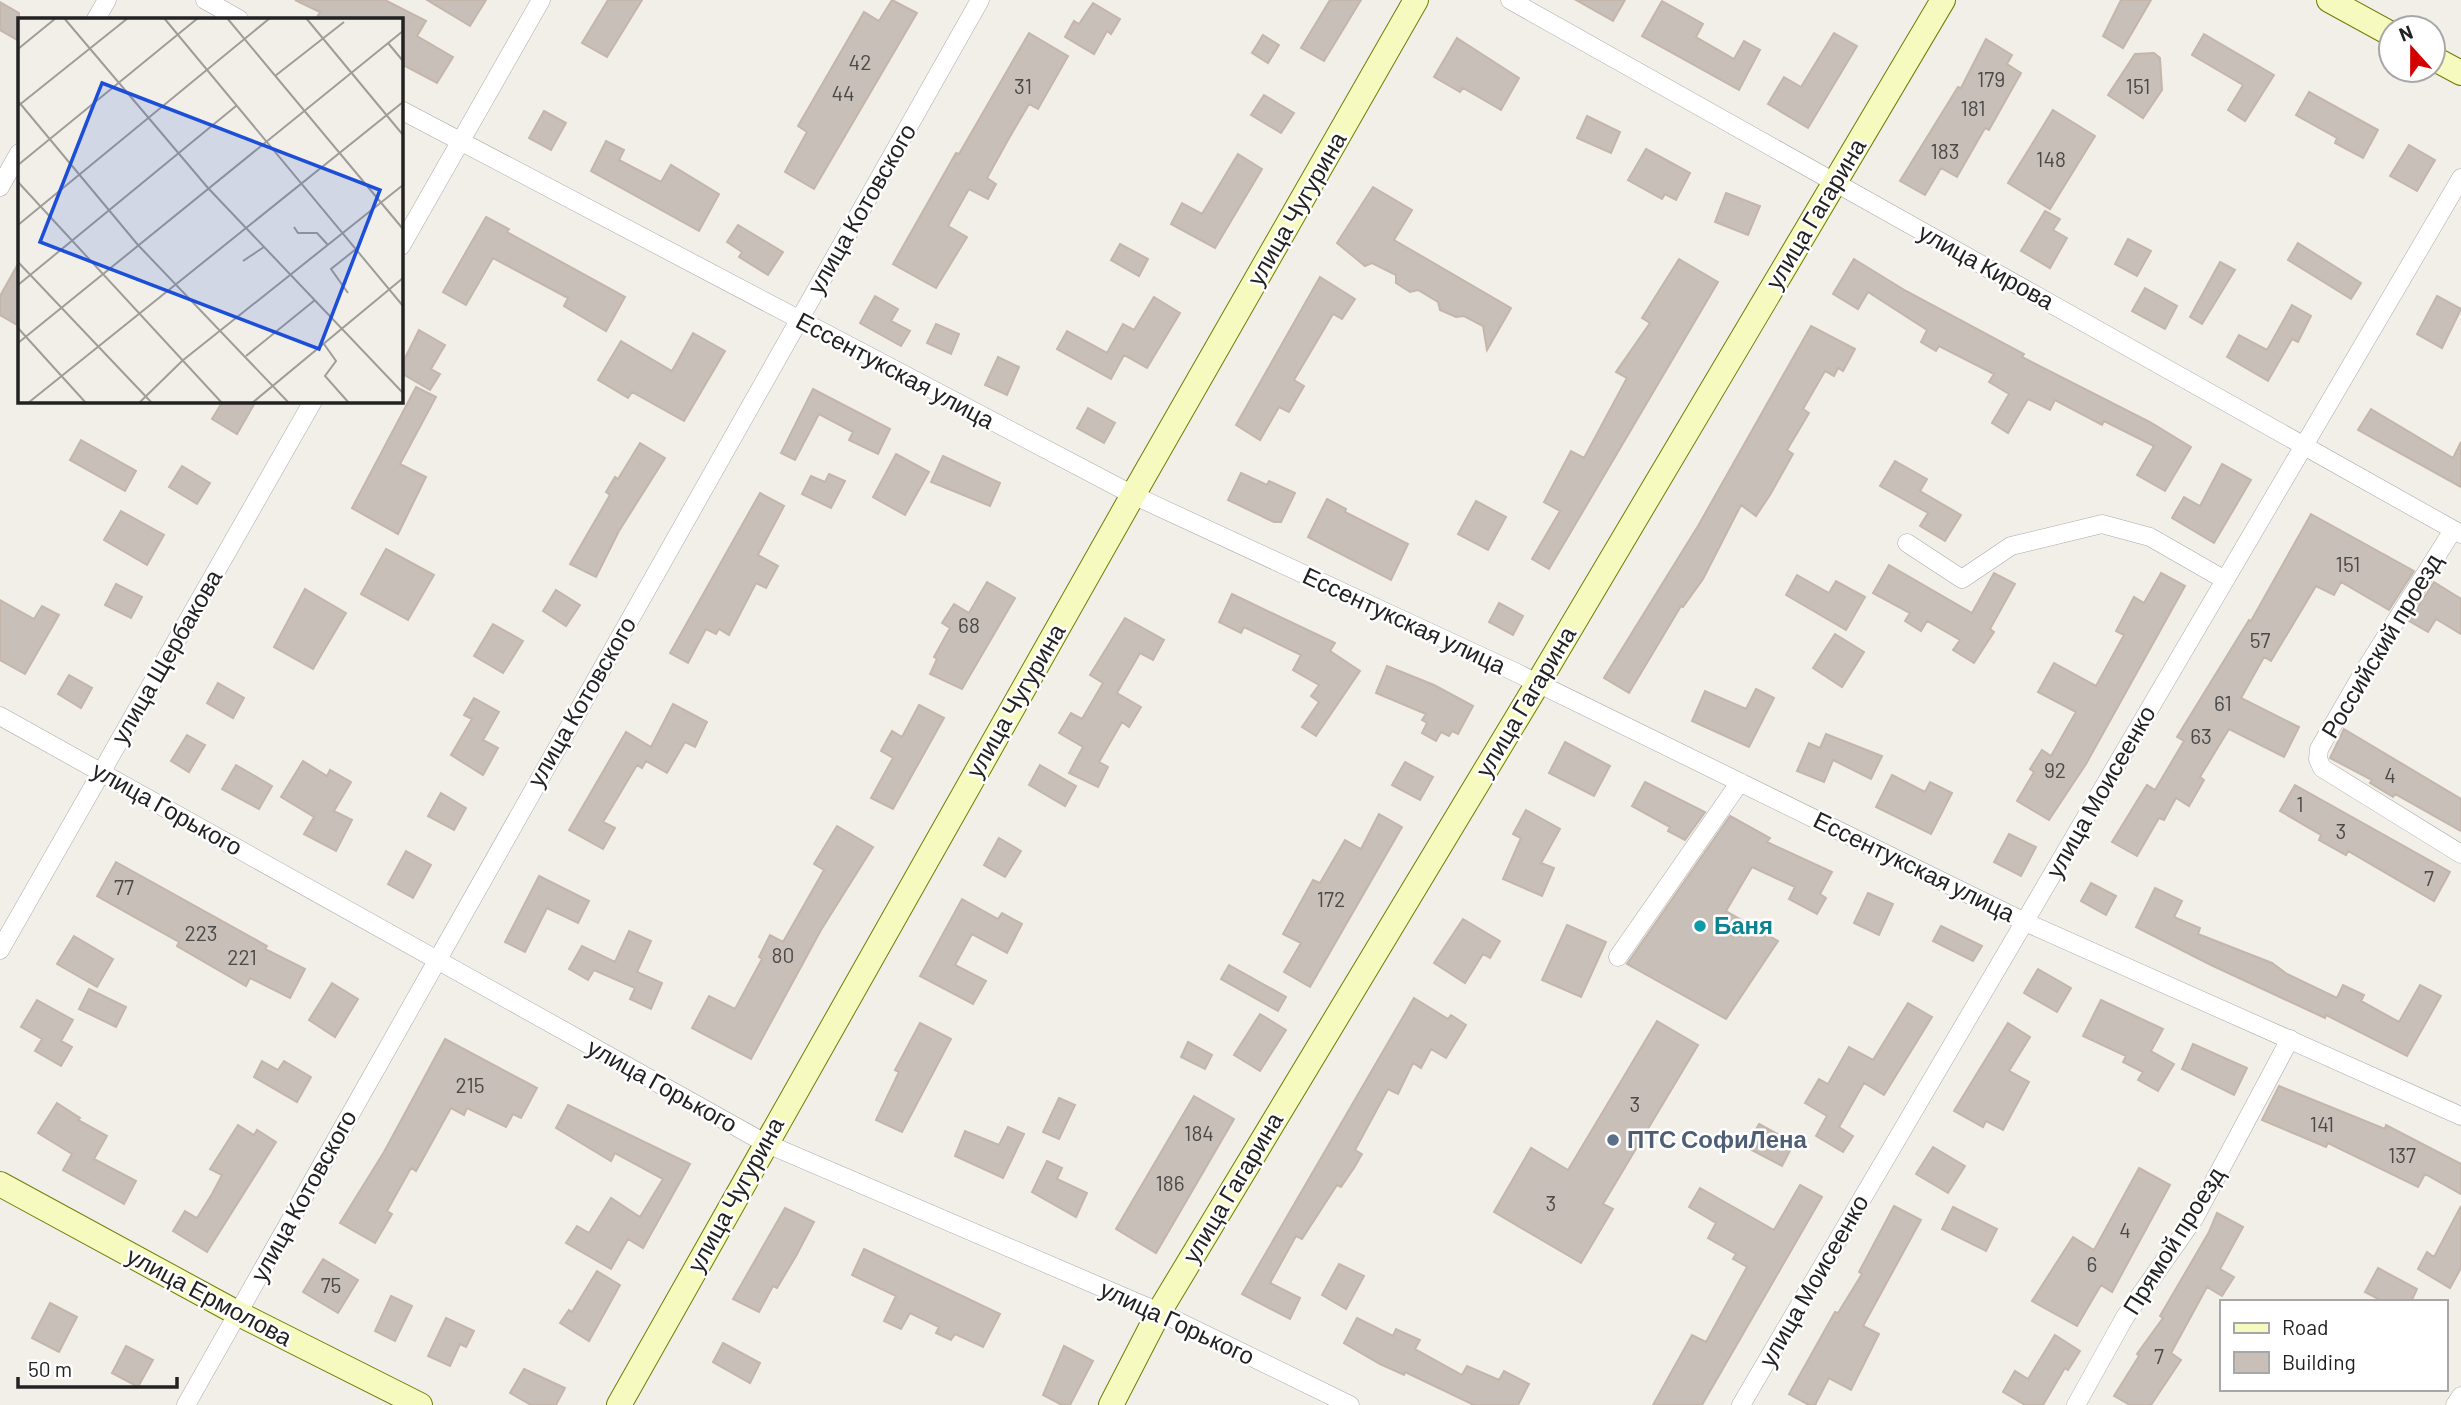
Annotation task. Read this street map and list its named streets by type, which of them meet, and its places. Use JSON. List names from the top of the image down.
{
  "streets": {
    "street": [
      "улица Котовского",
      "улица Чугурина",
      "улица Гагарина",
      "улица Кирова",
      "Ессентукская улица",
      "Российский проезд",
      "улица Щербакова",
      "улица Моисеенко",
      "улица Горького",
      "Прямой проезд",
      "улица Ермолова"
    ]
  },
  "crossings": [
    ["улица Котовского", "Ессентукская улица"],
    ["улица Котовского", "улица Горького"],
    ["улица Котовского", "улица Ермолова"],
    ["улица Чугурина", "Ессентукская улица"],
    ["улица Чугурина", "улица Горького"],
    ["улица Гагарина", "улица Кирова"],
    ["улица Гагарина", "Ессентукская улица"],
    ["улица Гагарина", "улица Горького"],
    ["улица Кирова", "Российский проезд"],
    ["улица Кирова", "улица Моисеенко"],
    ["Ессентукская улица", "улица Моисеенко"],
    ["Ессентукская улица", "Прямой проезд"],
    ["улица Щербакова", "улица Горького"]
  ],
  "places": ["Баня", "ПТС СофиЛена"],
  "house_numbers": [
    "42",
    "179",
    "31",
    "151",
    "44",
    "181",
    "183",
    "148",
    "151",
    "68",
    "57",
    "61",
    "63",
    "92",
    "4",
    "1",
    "3",
    "7",
    "77",
    "172",
    "223",
    "80",
    "221",
    "215",
    "3",
    "141",
    "184",
    "137",
    "186",
    "3",
    "4",
    "6",
    "75",
    "7"
  ],
  "legend": ["Road", "Building"],
  "scale_bar": "50 m",
  "north": "top"
}
